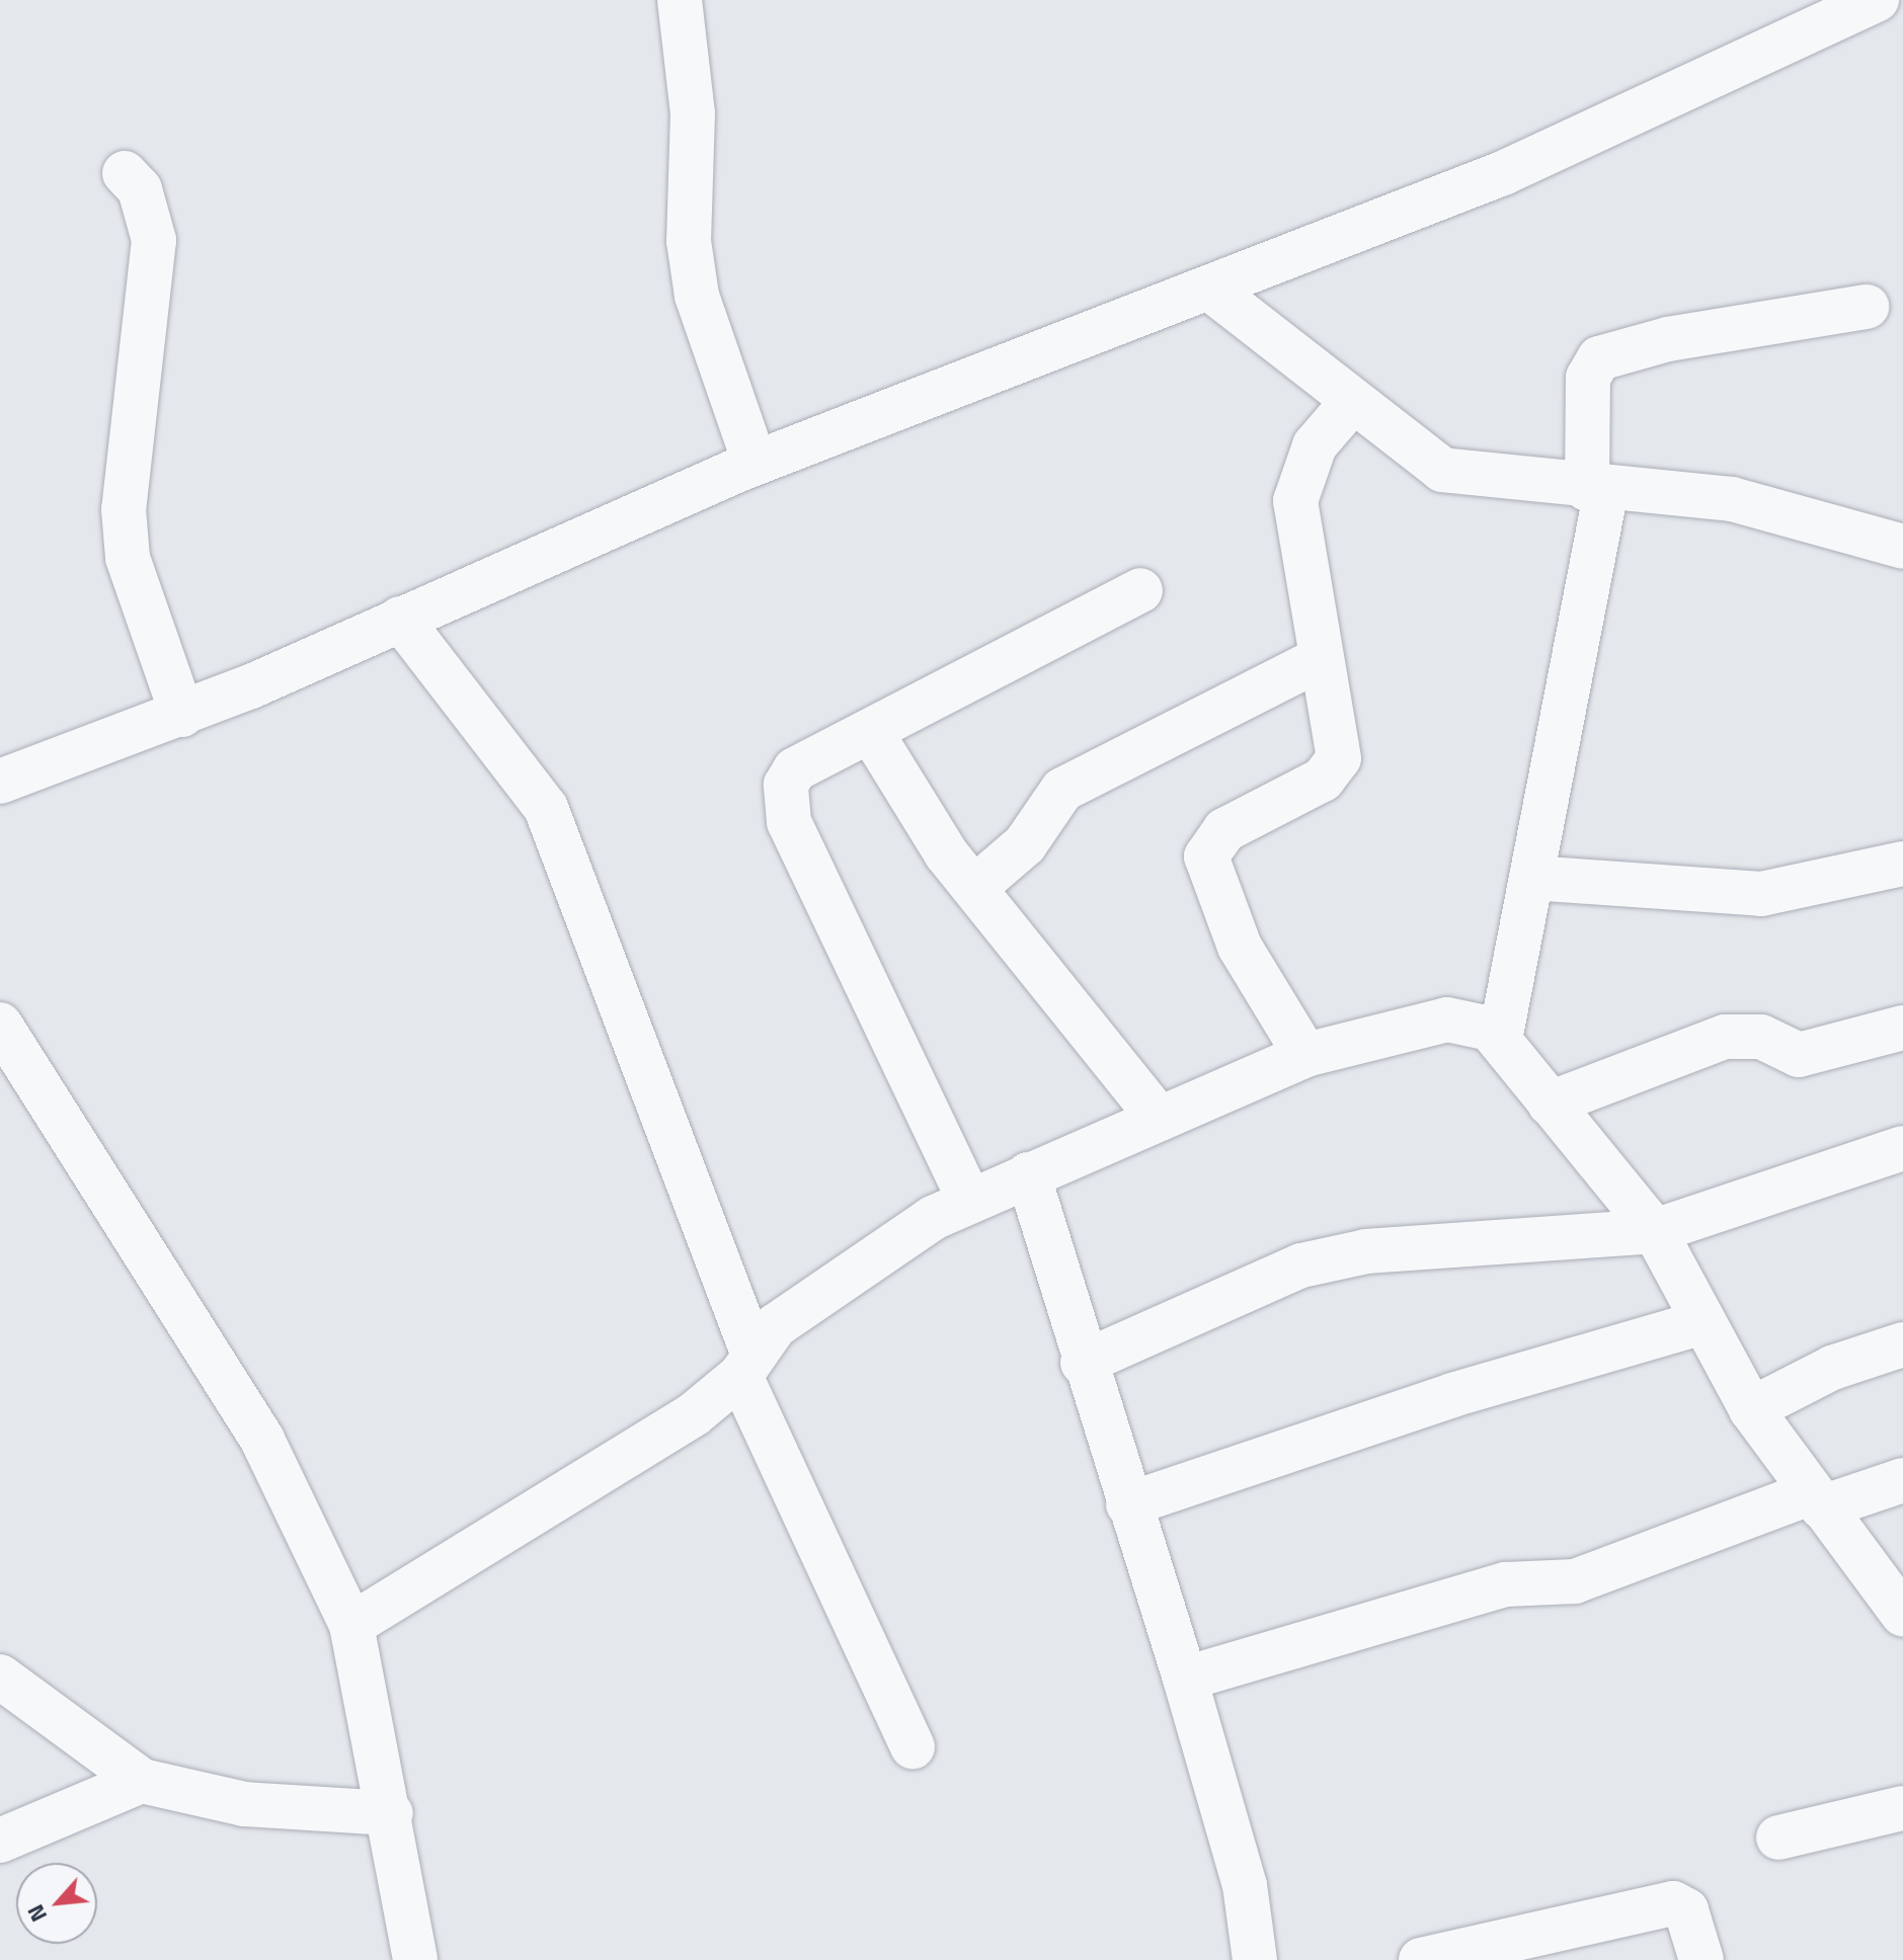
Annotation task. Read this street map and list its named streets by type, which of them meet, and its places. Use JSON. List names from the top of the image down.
{
  "north": "bottom left"
}
